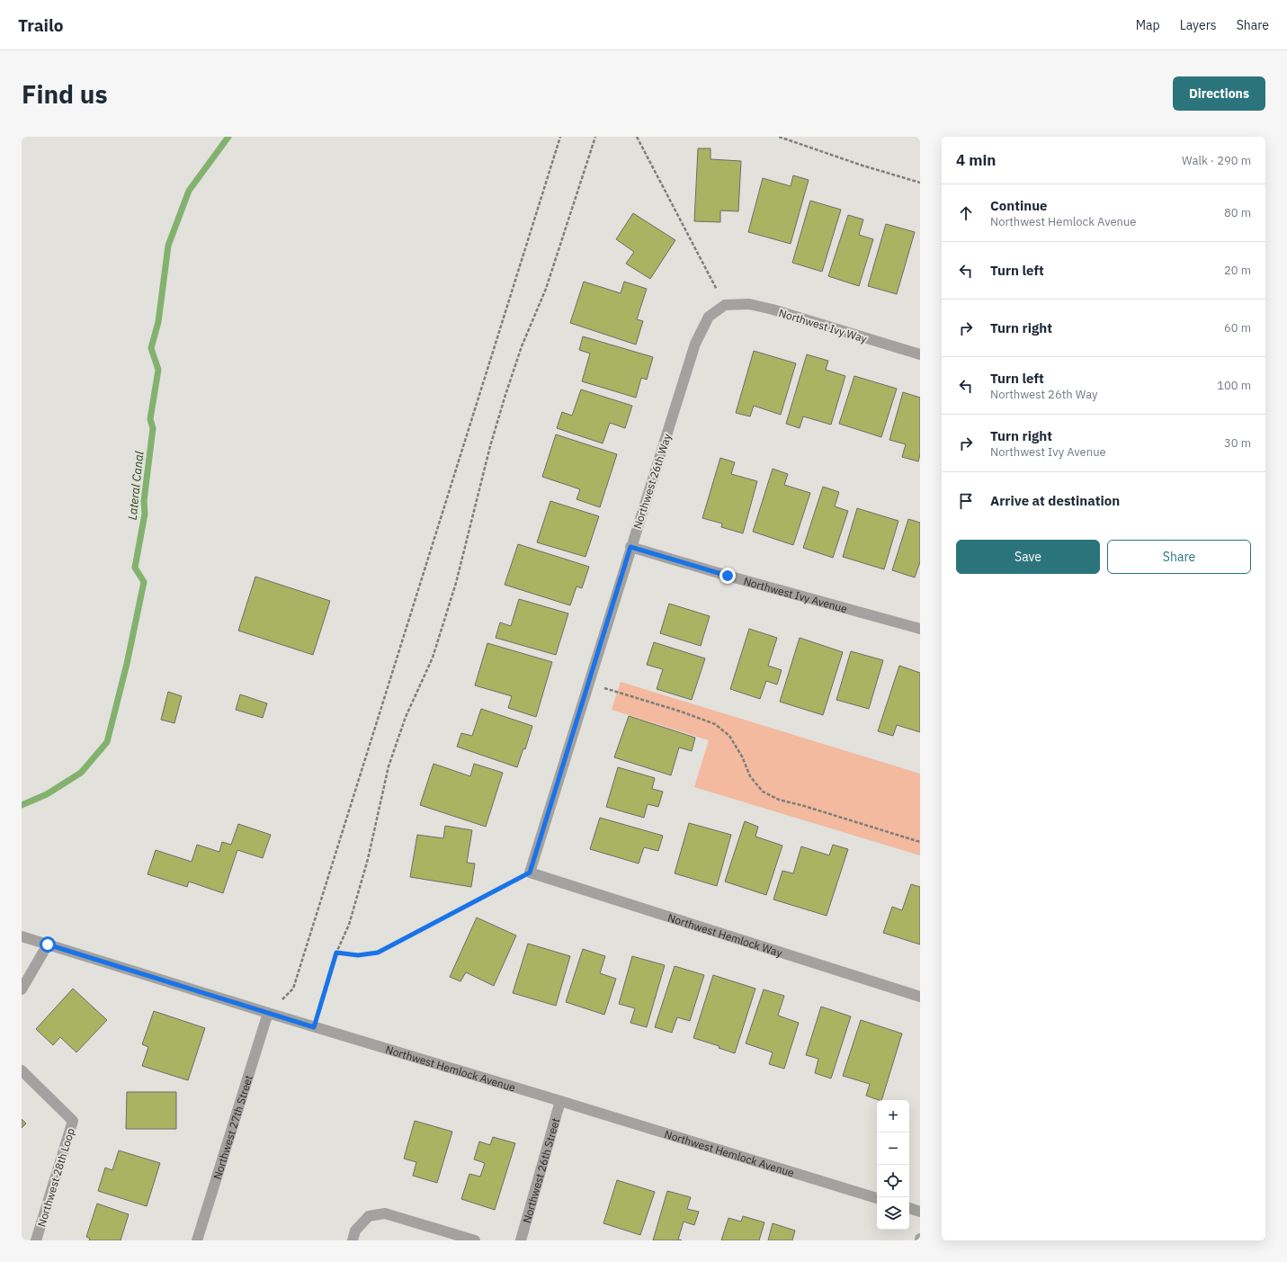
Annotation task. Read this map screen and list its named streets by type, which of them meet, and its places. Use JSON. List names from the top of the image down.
{
  "streets": {
    "street": [
      "Northwest Ivy Way",
      "Northwest 26th Way",
      "Northwest Ivy Avenue",
      "Northwest Hemlock Way",
      "Northwest Hemlock Avenue",
      "Northwest 27th Street",
      "Northwest 26th Street",
      "Northwest 28th Loop"
    ]
  },
  "crossings": [
    ["Northwest Ivy Way", "Northwest 26th Way"],
    ["Northwest 26th Way", "Northwest Ivy Avenue"],
    ["Northwest 26th Way", "Northwest Hemlock Way"],
    ["Northwest Hemlock Avenue", "Northwest 27th Street"],
    ["Northwest Hemlock Avenue", "Northwest 26th Street"]
  ],
  "water": ["Lateral Canal"],
  "page": {
    "header": "Trailo",
    "nav": ["Map", "Layers", "Share"],
    "buttons": [
      "Directions",
      ["Save", "Share"]
    ],
    "title": "Find us",
    "heading": ["4 min", "Walk · 290 m"],
    "list": [
      ["Continue", "Northwest Hemlock Avenue", "80 m"],
      ["Turn left", "20 m"],
      ["Turn right", "60 m"],
      ["Turn left", "Northwest 26th Way", "100 m"],
      ["Turn right", "Northwest Ivy Avenue", "30 m"],
      "Arrive at destination"
    ],
    "map_buttons": ["+", "−"]
  }
}
